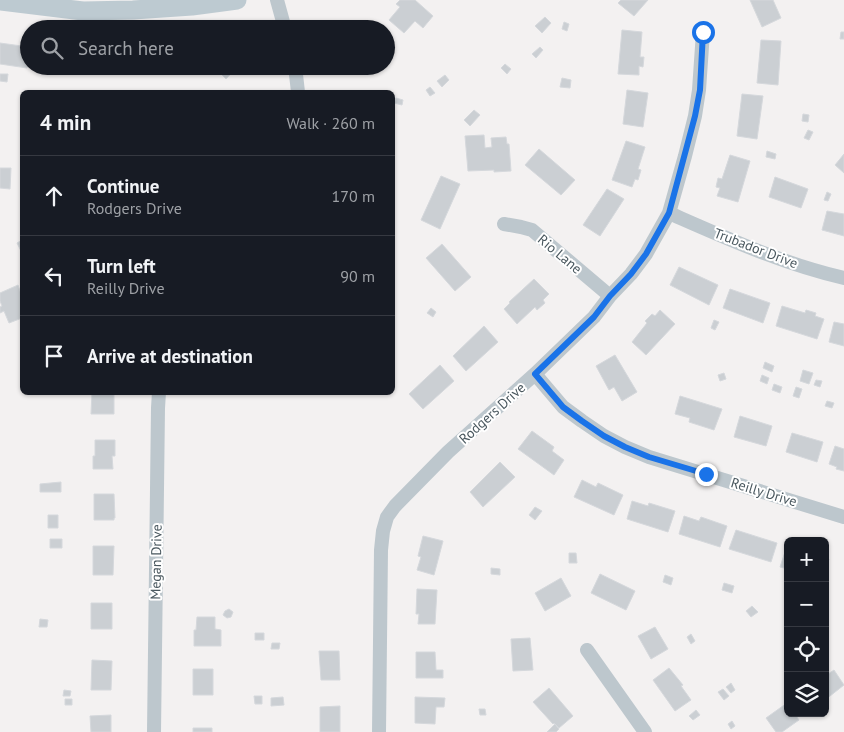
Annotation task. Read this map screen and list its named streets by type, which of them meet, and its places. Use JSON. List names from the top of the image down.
{
  "streets": {
    "street": [
      "Trubador Drive",
      "Rio Lane",
      "Rodgers Drive",
      "Reilly Drive",
      "Megan Drive"
    ]
  },
  "crossings": [
    ["Trubador Drive", "Rodgers Drive"],
    ["Rio Lane", "Rodgers Drive"],
    ["Rodgers Drive", "Reilly Drive"]
  ],
  "page": {
    "search": "Search here",
    "heading": ["4 min", "Walk · 260 m"],
    "list": [
      ["Continue", "Rodgers Drive", "170 m"],
      ["Turn left", "Reilly Drive", "90 m"],
      "Arrive at destination"
    ],
    "map_buttons": ["+", "−"]
  }
}
